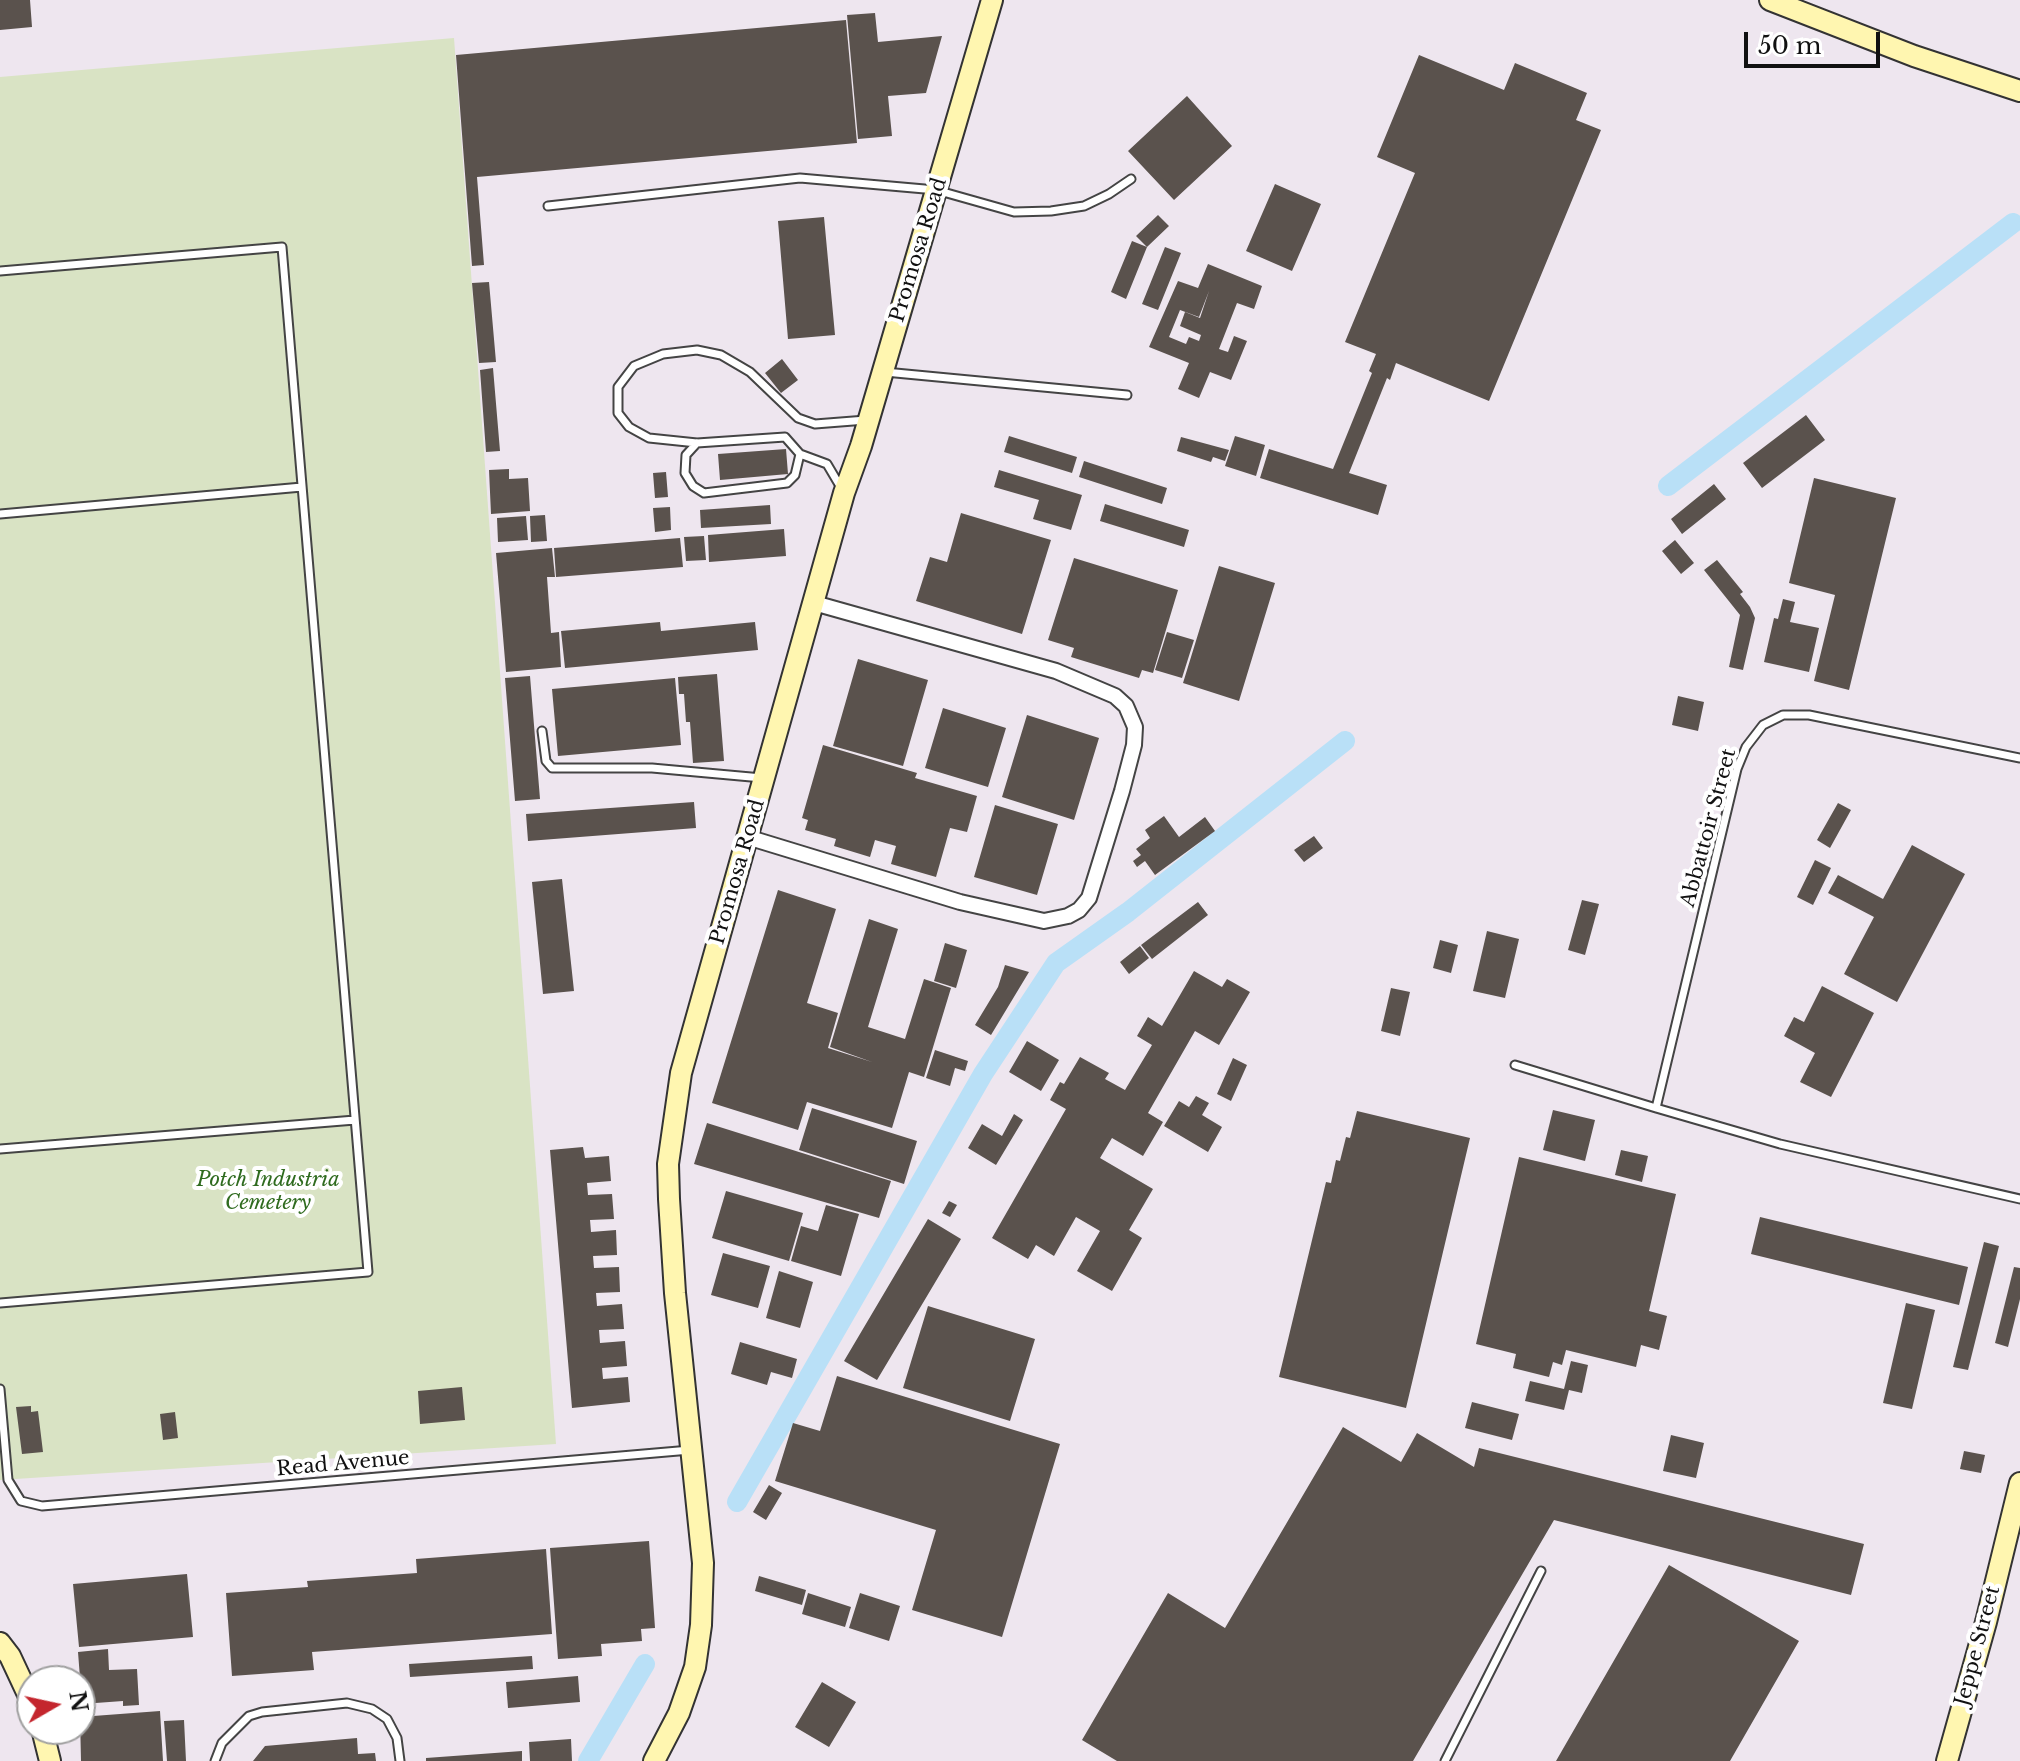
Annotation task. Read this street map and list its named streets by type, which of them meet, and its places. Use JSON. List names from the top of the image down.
{
  "streets": {
    "street": ["Promosa Road", "Jeppe Street"],
    "lane": ["Abbattoir Street", "Read Avenue"]
  },
  "crossings": [
    ["Promosa Road", "Read Avenue"]
  ],
  "parks": ["Potch Industria Cemetery"],
  "scale_bar": "50 m",
  "north": "right"
}
